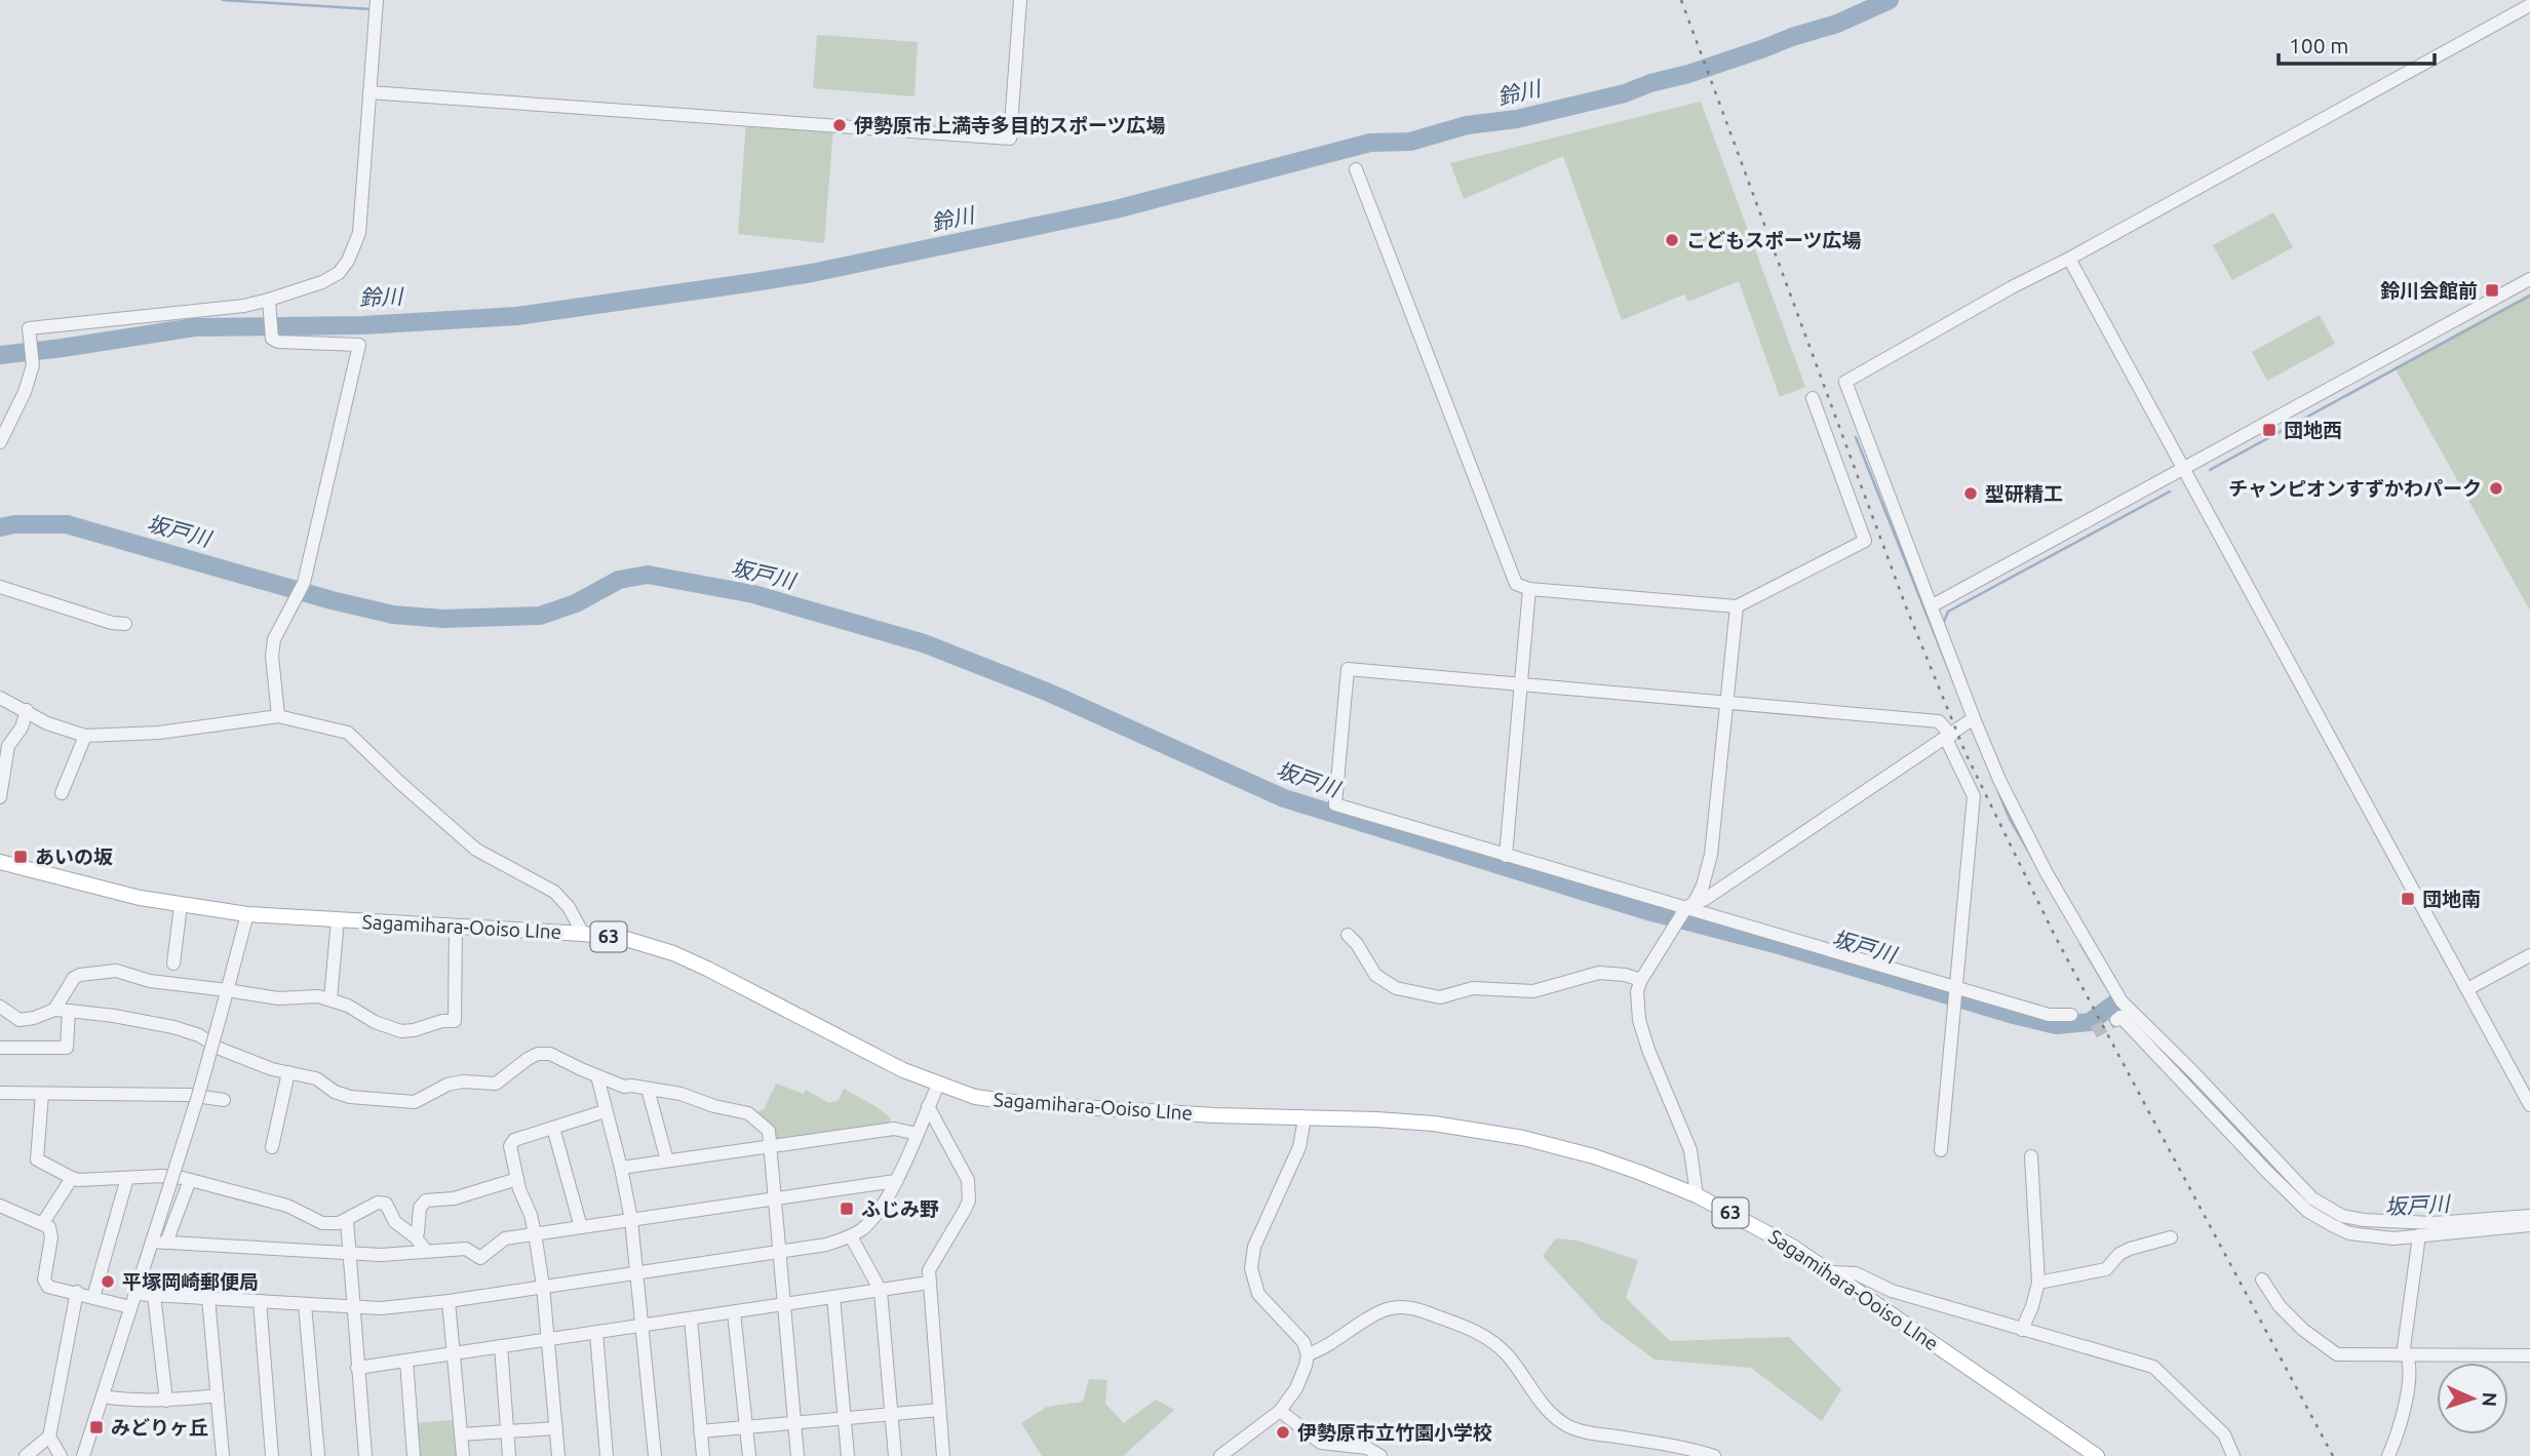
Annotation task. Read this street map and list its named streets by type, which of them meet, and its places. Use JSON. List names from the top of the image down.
{
  "streets": {
    "main road": ["Sagamihara-Ooiso LIne", "63"]
  },
  "water": ["鈴川", "坂戸川"],
  "places": {
    "other": [
      "伊勢原市上満寺多目的スポーツ広場",
      "こどもスポーツ広場",
      "チャンピオンすずかわパーク",
      "型研精工",
      "平塚岡崎郵便局",
      "伊勢原市立竹園小学校"
    ],
    "transit": [
      "鈴川会館前",
      "団地西",
      "あいの坂",
      "団地南",
      "ふじみ野",
      "みどりヶ丘"
    ]
  },
  "scale_bar": "100 m",
  "north": "right"
}
